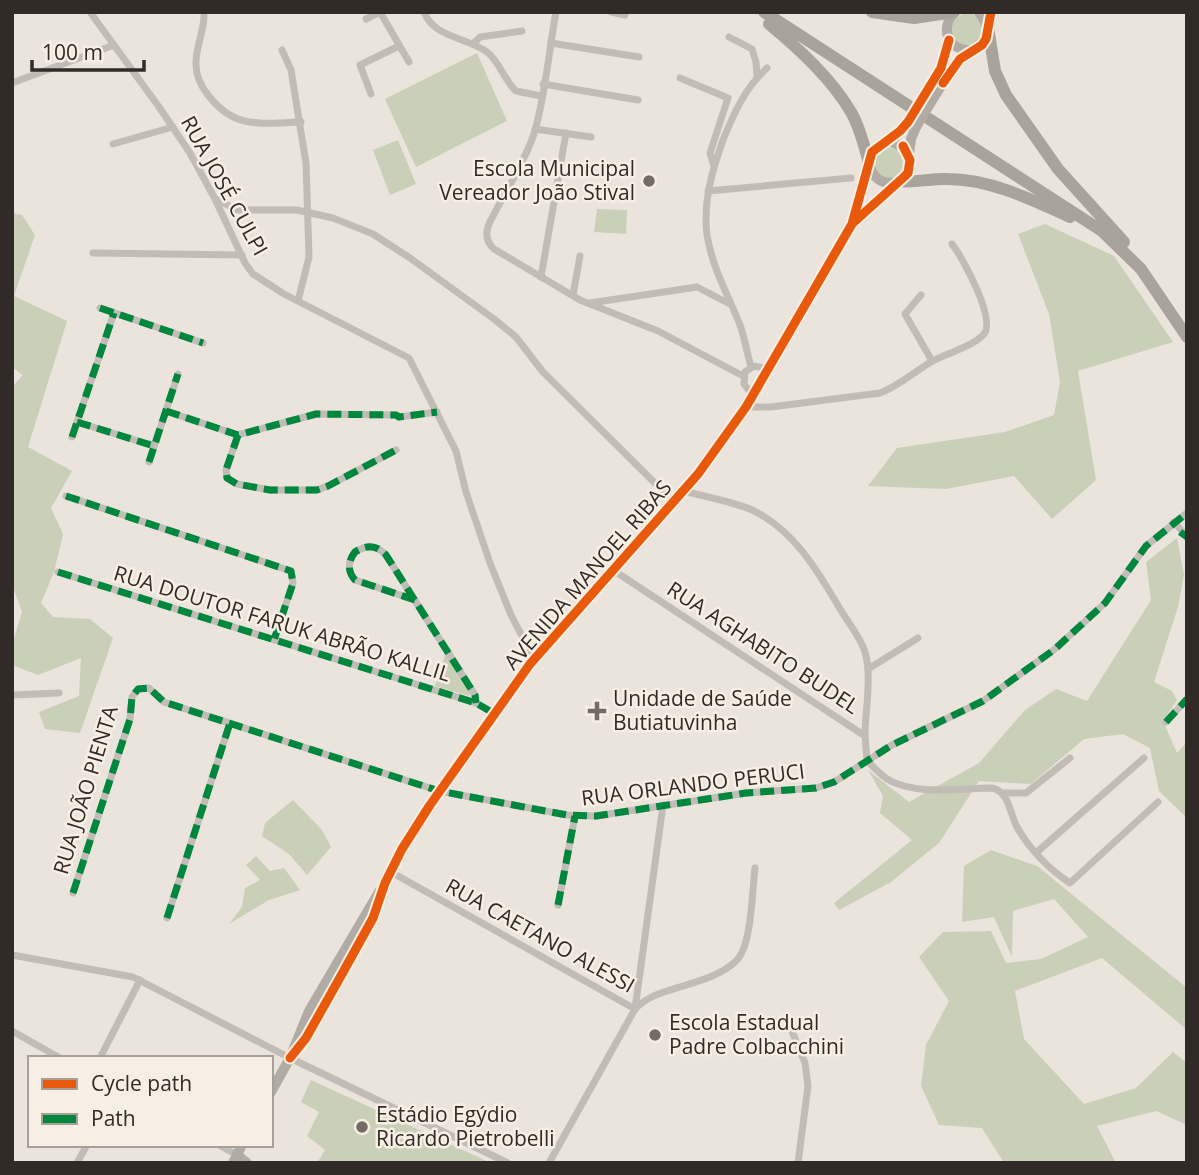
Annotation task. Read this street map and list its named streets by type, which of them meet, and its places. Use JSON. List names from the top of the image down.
{
  "streets": {
    "main road": ["AVENIDA MANOEL RIBAS"],
    "street": [
      "RUA JOSÉ CULPI",
      "RUA DOUTOR FARUK ABRÃO KALLIL",
      "RUA AGHABITO BUDEL",
      "RUA ORLANDO PERUCI",
      "RUA JOÃO PIENTA",
      "RUA CAETANO ALESSI"
    ]
  },
  "crossings": [
    ["RUA JOSÉ CULPI", "AVENIDA MANOEL RIBAS"],
    ["AVENIDA MANOEL RIBAS", "RUA DOUTOR FARUK ABRÃO KALLIL"],
    ["AVENIDA MANOEL RIBAS", "RUA AGHABITO BUDEL"],
    ["AVENIDA MANOEL RIBAS", "RUA ORLANDO PERUCI"],
    ["AVENIDA MANOEL RIBAS", "RUA CAETANO ALESSI"],
    ["RUA AGHABITO BUDEL", "RUA ORLANDO PERUCI"],
    ["RUA ORLANDO PERUCI", "RUA JOÃO PIENTA"]
  ],
  "places": {
    "other": ["Escola Municipal Vereador João Stival", "Escola Estadual Padre Colbacchini", "Estádio Egýdio Ricardo Pietrobelli"],
    "health": ["Unidade de Saúde Butiatuvinha"]
  },
  "legend": ["Cycle path", "Path"],
  "scale_bar": "100 m"
}
